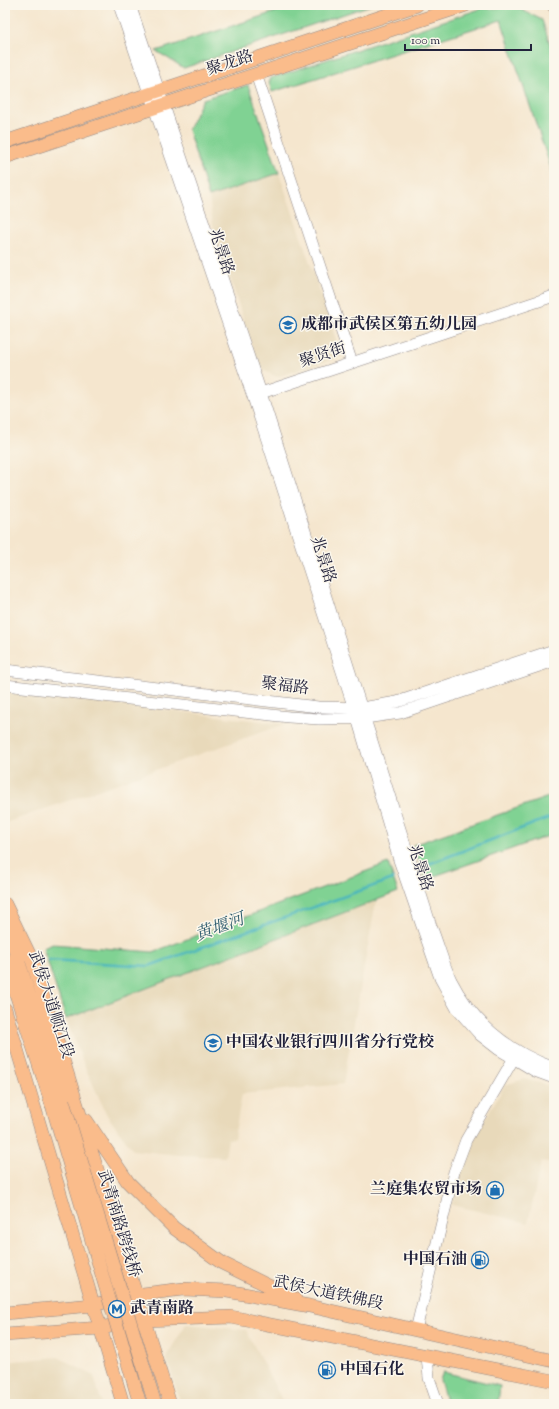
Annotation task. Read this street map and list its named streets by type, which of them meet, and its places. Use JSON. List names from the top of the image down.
{
  "streets": {
    "main road": [
      "聚龙路",
      "武侯大道顺江段",
      "武青南路跨线桥",
      "武侯大道铁佛段"
    ],
    "street": ["兆景路", "聚贤街", "聚福路"]
  },
  "crossings": [
    ["聚龙路", "兆景路"],
    ["兆景路", "聚贤街"],
    ["兆景路", "聚福路"],
    ["武侯大道顺江段", "武青南路跨线桥"]
  ],
  "water": ["黄堰河"],
  "places": {
    "school or university": ["成都市武侯区第五幼儿园", "中国农业银行四川省分行党校"],
    "shop": ["兰庭集农贸市场"],
    "fuel station": ["中国石油", "中国石化"],
    "metro station": ["武青南路"]
  },
  "scale_bar": "100 m"
}
